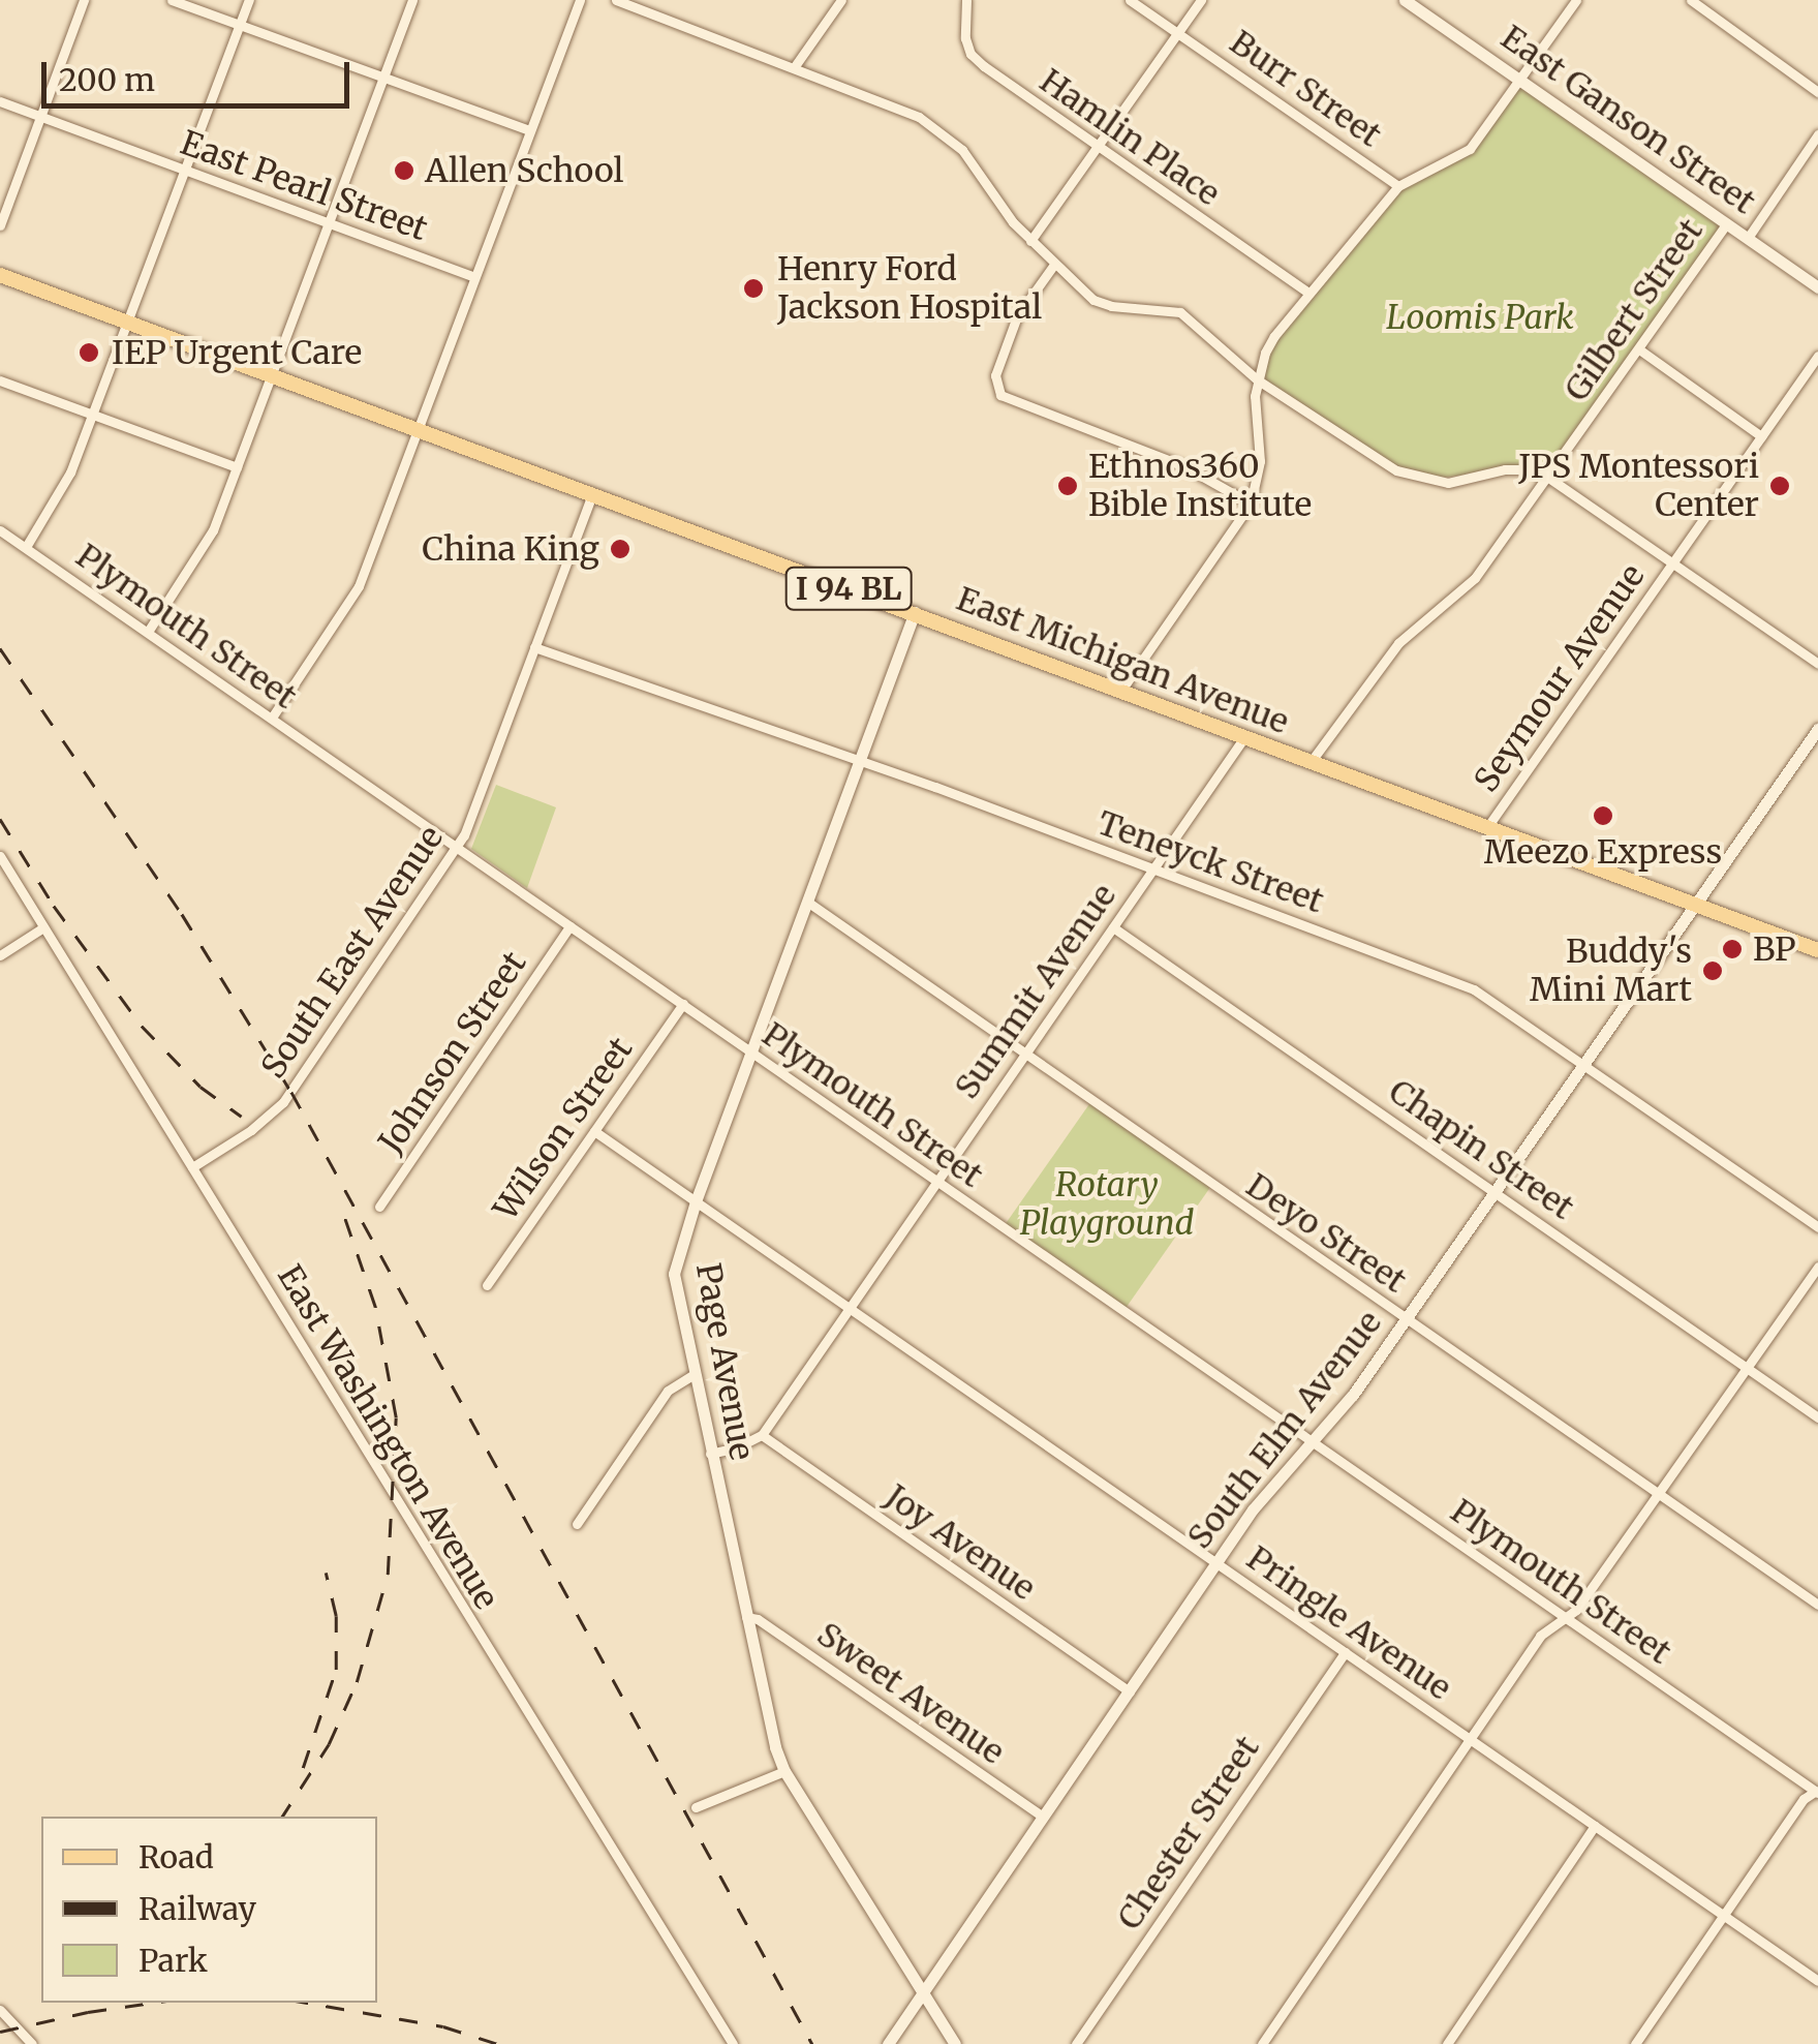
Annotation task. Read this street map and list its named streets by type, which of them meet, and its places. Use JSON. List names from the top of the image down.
{
  "streets": {
    "main road": ["I 94 BL", "East Michigan Avenue"],
    "street": [
      "Burr Street",
      "East Ganson Street",
      "Hamlin Place",
      "East Pearl Street",
      "Gilbert Street",
      "Plymouth Street",
      "Seymour Avenue",
      "Teneyck Street",
      "South East Avenue",
      "Summit Avenue",
      "Johnson Street",
      "Wilson Street",
      "Chapin Street",
      "Deyo Street",
      "Page Avenue",
      "South Elm Avenue",
      "East Washington Avenue",
      "Joy Avenue",
      "Pringle Avenue",
      "Sweet Avenue",
      "Chester Street"
    ]
  },
  "crossings": [
    ["East Ganson Street", "Gilbert Street"],
    ["Gilbert Street", "East Michigan Avenue"],
    ["Plymouth Street", "South East Avenue"],
    ["Plymouth Street", "Summit Avenue"],
    ["Plymouth Street", "Johnson Street"],
    ["Plymouth Street", "Wilson Street"],
    ["Plymouth Street", "Page Avenue"],
    ["Plymouth Street", "South Elm Avenue"],
    ["East Michigan Avenue", "Seymour Avenue"],
    ["East Michigan Avenue", "South East Avenue"],
    ["East Michigan Avenue", "Summit Avenue"],
    ["East Michigan Avenue", "Page Avenue"],
    ["East Michigan Avenue", "South Elm Avenue"],
    ["Teneyck Street", "South East Avenue"],
    ["Teneyck Street", "Summit Avenue"],
    ["Teneyck Street", "Page Avenue"],
    ["Teneyck Street", "South Elm Avenue"],
    ["South East Avenue", "East Washington Avenue"],
    ["Summit Avenue", "Chapin Street"],
    ["Summit Avenue", "Deyo Street"],
    ["Summit Avenue", "Joy Avenue"],
    ["Summit Avenue", "Pringle Avenue"],
    ["Wilson Street", "Pringle Avenue"],
    ["Chapin Street", "South Elm Avenue"],
    ["Deyo Street", "Page Avenue"],
    ["Deyo Street", "South Elm Avenue"],
    ["Page Avenue", "South Elm Avenue"],
    ["Page Avenue", "Pringle Avenue"],
    ["Page Avenue", "Sweet Avenue"],
    ["South Elm Avenue", "Joy Avenue"],
    ["South Elm Avenue", "Pringle Avenue"],
    ["South Elm Avenue", "Sweet Avenue"],
    ["Pringle Avenue", "Chester Street"]
  ],
  "parks": ["Loomis Park", "Rotary Playground"],
  "places": [
    "Allen School",
    "Henry Ford Jackson Hospital",
    "IEP Urgent Care",
    "Ethnos360 Bible Institute",
    "JPS Montessori Center",
    "China King",
    "Meezo Express",
    "BP",
    "Buddy's Mini Mart"
  ],
  "legend": ["Road", "Railway", "Park"],
  "scale_bar": "200 m"
}
